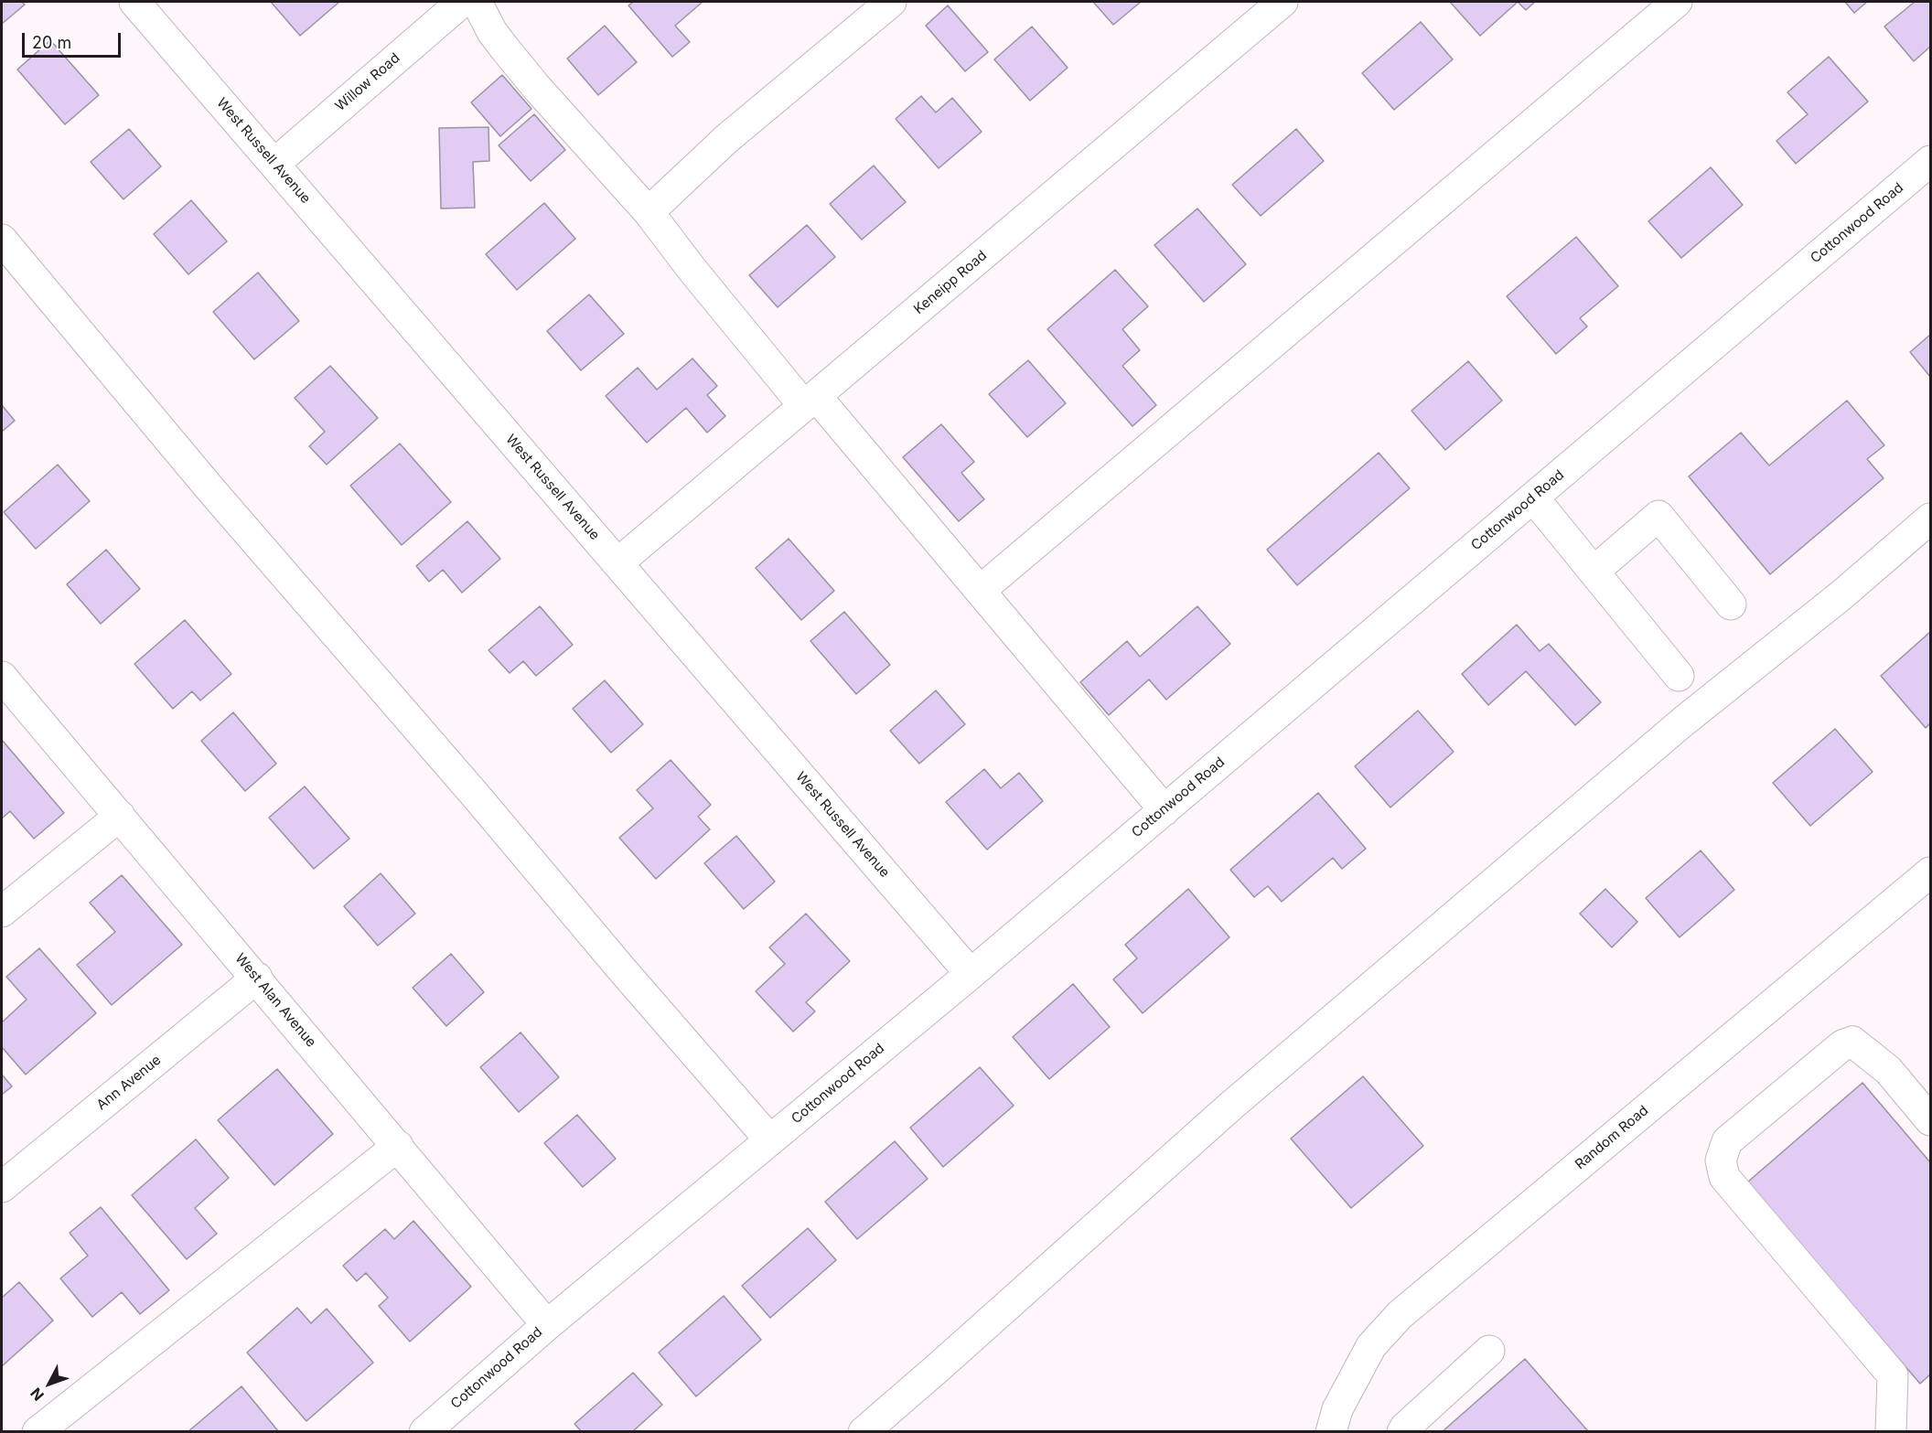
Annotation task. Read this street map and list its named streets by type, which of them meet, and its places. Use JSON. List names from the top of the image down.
{
  "streets": {
    "street": [
      "Willow Road",
      "West Russell Avenue",
      "Cottonwood Road",
      "Keneipp Road",
      "West Alan Avenue",
      "Ann Avenue",
      "Random Road"
    ]
  },
  "crossings": [
    ["Willow Road", "West Russell Avenue"],
    ["West Russell Avenue", "Cottonwood Road"],
    ["West Russell Avenue", "Keneipp Road"],
    ["Cottonwood Road", "West Alan Avenue"],
    ["West Alan Avenue", "Ann Avenue"]
  ],
  "scale_bar": "20 m",
  "north": "bottom left"
}
